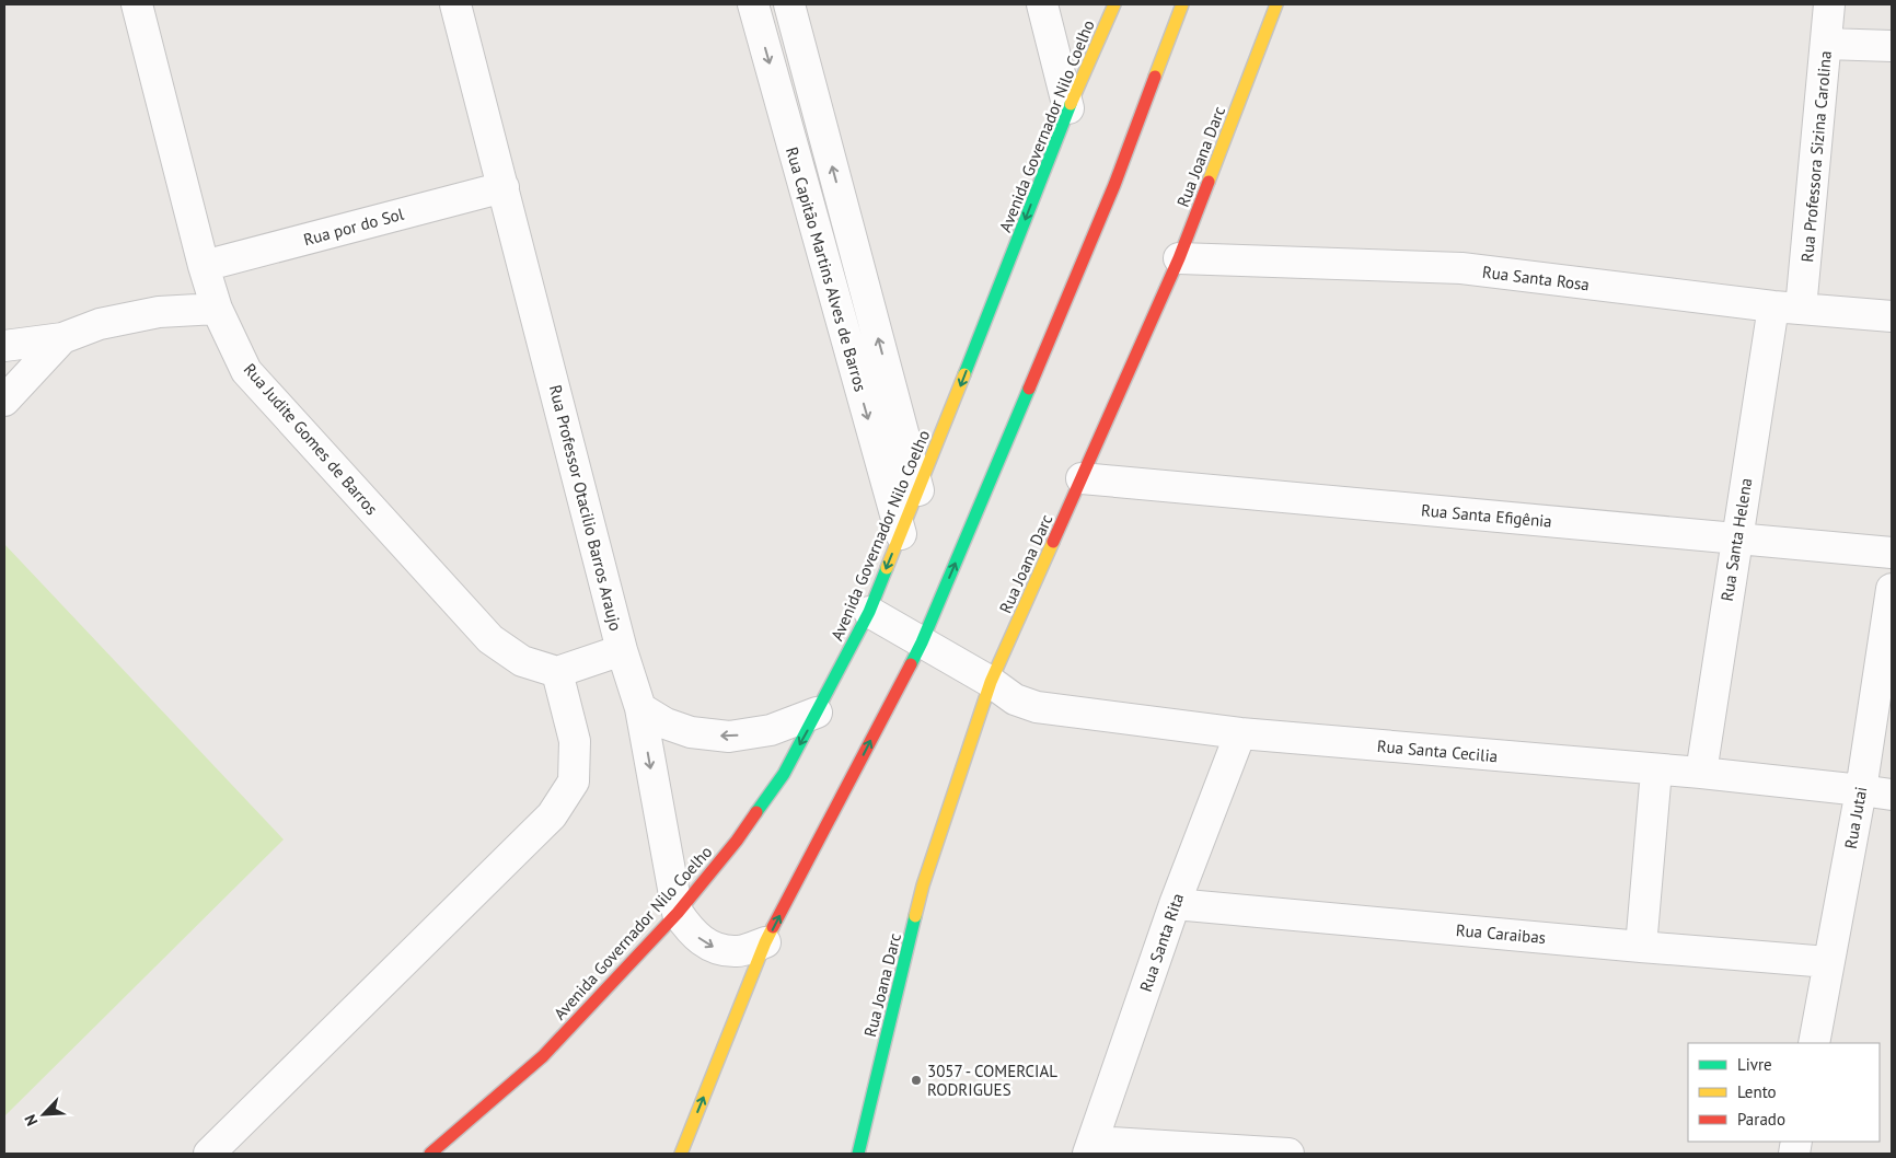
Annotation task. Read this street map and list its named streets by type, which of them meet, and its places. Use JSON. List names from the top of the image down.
{
  "streets": {
    "main road": ["Avenida Governador Nilo Coelho", "Rua Joana Darc"],
    "street": [
      "Rua Professora Sizina Carolina",
      "Rua por do Sol",
      "Rua Capitão Martins Alves de Barros",
      "Rua Santa Rosa",
      "Rua Judite Gomes de Barros",
      "Rua Professor Otacilio Barros Araujo",
      "Rua Santa Efigênia",
      "Rua Santa Helena",
      "Rua Santa Cecilia",
      "Rua Jutai",
      "Rua Caraibas",
      "Rua Santa Rita"
    ]
  },
  "crossings": [
    ["Avenida Governador Nilo Coelho", "Rua Capitão Martins Alves de Barros"],
    ["Avenida Governador Nilo Coelho", "Rua Professor Otacilio Barros Araujo"],
    ["Avenida Governador Nilo Coelho", "Rua Santa Cecilia"],
    ["Rua Joana Darc", "Rua Santa Rosa"],
    ["Rua Joana Darc", "Rua Santa Efigênia"],
    ["Rua Joana Darc", "Rua Santa Cecilia"],
    ["Rua Professora Sizina Carolina", "Rua Santa Rosa"],
    ["Rua Professora Sizina Carolina", "Rua Santa Helena"],
    ["Rua por do Sol", "Rua Judite Gomes de Barros"],
    ["Rua por do Sol", "Rua Professor Otacilio Barros Araujo"],
    ["Rua Santa Rosa", "Rua Santa Helena"],
    ["Rua Santa Efigênia", "Rua Santa Helena"],
    ["Rua Santa Helena", "Rua Santa Cecilia"],
    ["Rua Santa Cecilia", "Rua Jutai"],
    ["Rua Santa Cecilia", "Rua Santa Rita"],
    ["Rua Jutai", "Rua Caraibas"],
    ["Rua Caraibas", "Rua Santa Rita"]
  ],
  "places": ["3057 - COMERCIAL RODRIGUES"],
  "legend": ["Livre", "Lento", "Parado"],
  "north": "bottom left"
}
